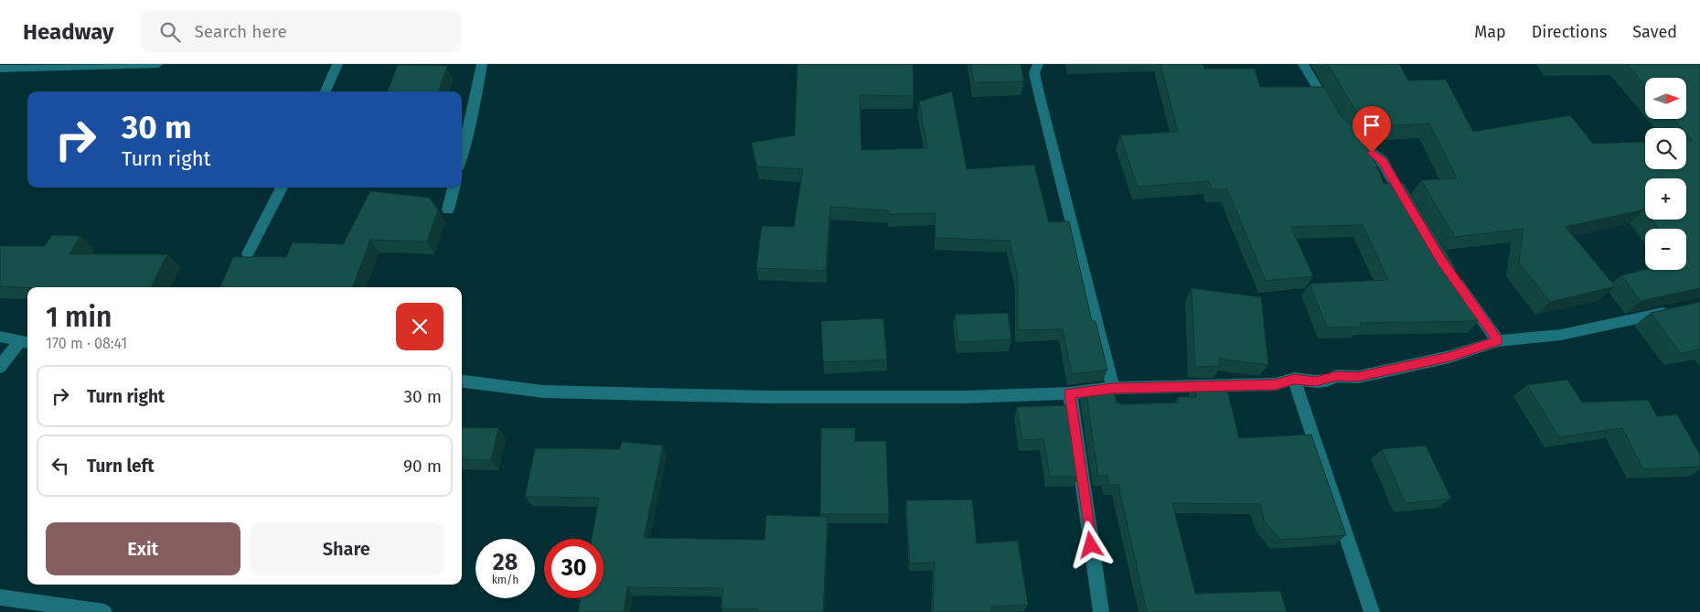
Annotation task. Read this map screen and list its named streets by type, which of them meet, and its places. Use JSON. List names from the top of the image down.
{
  "north": "right",
  "page": {
    "header": "Headway",
    "search": "Search here",
    "nav": ["Map", "Directions", "Saved"],
    "map_buttons": ["+", "−"],
    "turn": ["30 m", "Turn right"],
    "heading": ["1 min", "170 m · 08:41"],
    "list": [
      {
        "name": "Turn right",
        "value": "30 m"
      },
      {
        "name": "Turn left",
        "value": "90 m"
      }
    ],
    "buttons": ["Exit", "Share"],
    "speed": "28 km/h",
    "limit": "30"
  }
}
